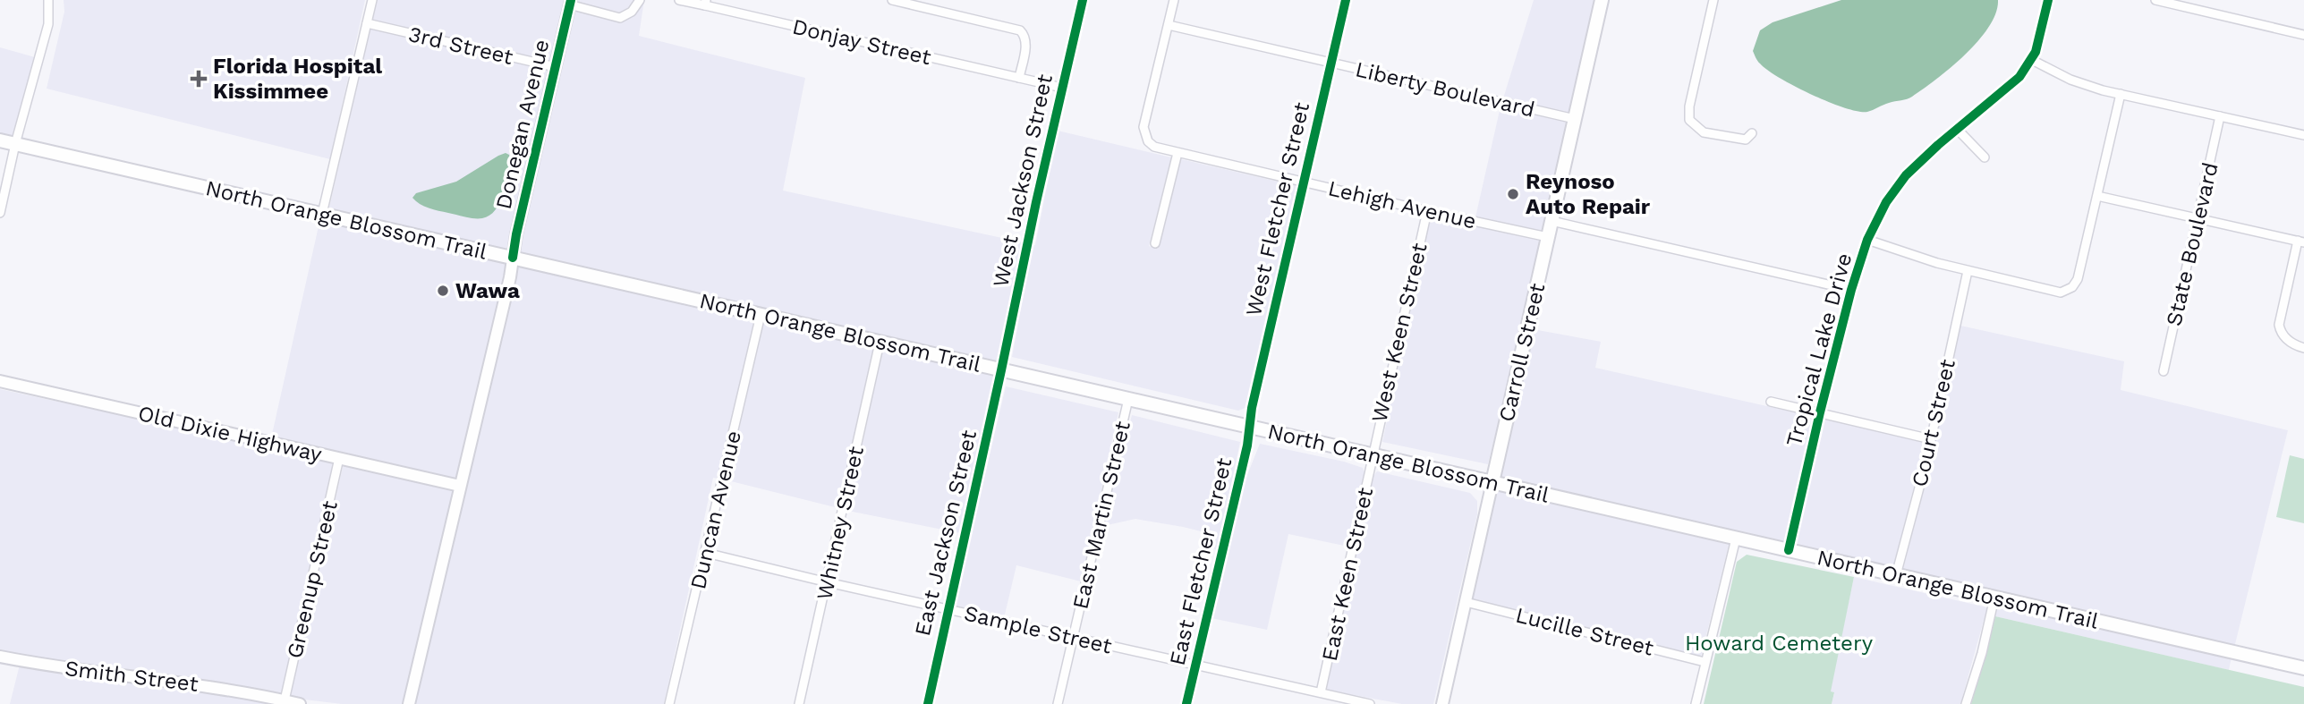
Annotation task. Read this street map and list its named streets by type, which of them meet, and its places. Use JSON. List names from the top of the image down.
{
  "streets": {
    "main road": ["North Orange Blossom Trail", "Carroll Street"],
    "street": [
      "Donjay Street",
      "3rd Street",
      "Liberty Boulevard",
      "Donegan Avenue",
      "West Jackson Street",
      "Lehigh Avenue",
      "West Fletcher Street",
      "State Boulevard",
      "West Keen Street",
      "Tropical Lake Drive",
      "Court Street",
      "Old Dixie Highway",
      "Duncan Avenue",
      "East Martin Street",
      "Whitney Street",
      "East Jackson Street",
      "East Fletcher Street",
      "East Keen Street",
      "Greenup Street",
      "Sample Street",
      "Lucille Street",
      "Smith Street"
    ]
  },
  "crossings": [
    ["Donjay Street", "West Jackson Street"],
    ["3rd Street", "Donegan Avenue"],
    ["Liberty Boulevard", "Lehigh Avenue"],
    ["Liberty Boulevard", "West Fletcher Street"],
    ["Liberty Boulevard", "Carroll Street"],
    ["Donegan Avenue", "North Orange Blossom Trail"],
    ["Donegan Avenue", "Old Dixie Highway"],
    ["West Jackson Street", "North Orange Blossom Trail"],
    ["West Jackson Street", "East Jackson Street"],
    ["Lehigh Avenue", "West Fletcher Street"],
    ["Lehigh Avenue", "West Keen Street"],
    ["Lehigh Avenue", "Carroll Street"],
    ["West Fletcher Street", "North Orange Blossom Trail"],
    ["West Fletcher Street", "East Fletcher Street"],
    ["North Orange Blossom Trail", "West Keen Street"],
    ["North Orange Blossom Trail", "Tropical Lake Drive"],
    ["North Orange Blossom Trail", "Carroll Street"],
    ["North Orange Blossom Trail", "Court Street"],
    ["North Orange Blossom Trail", "Duncan Avenue"],
    ["North Orange Blossom Trail", "East Martin Street"],
    ["North Orange Blossom Trail", "Whitney Street"],
    ["North Orange Blossom Trail", "East Jackson Street"],
    ["North Orange Blossom Trail", "East Fletcher Street"],
    ["North Orange Blossom Trail", "East Keen Street"],
    ["West Keen Street", "East Keen Street"],
    ["Carroll Street", "Lucille Street"],
    ["Old Dixie Highway", "Greenup Street"],
    ["Duncan Avenue", "Sample Street"],
    ["East Martin Street", "Sample Street"],
    ["Whitney Street", "Sample Street"],
    ["East Jackson Street", "Sample Street"],
    ["East Fletcher Street", "Sample Street"],
    ["East Keen Street", "Sample Street"],
    ["Greenup Street", "Smith Street"]
  ],
  "parks": ["Howard Cemetery"],
  "places": {
    "health": ["Florida Hospital Kissimmee"],
    "other": ["Reynoso Auto Repair", "Wawa"]
  }
}
